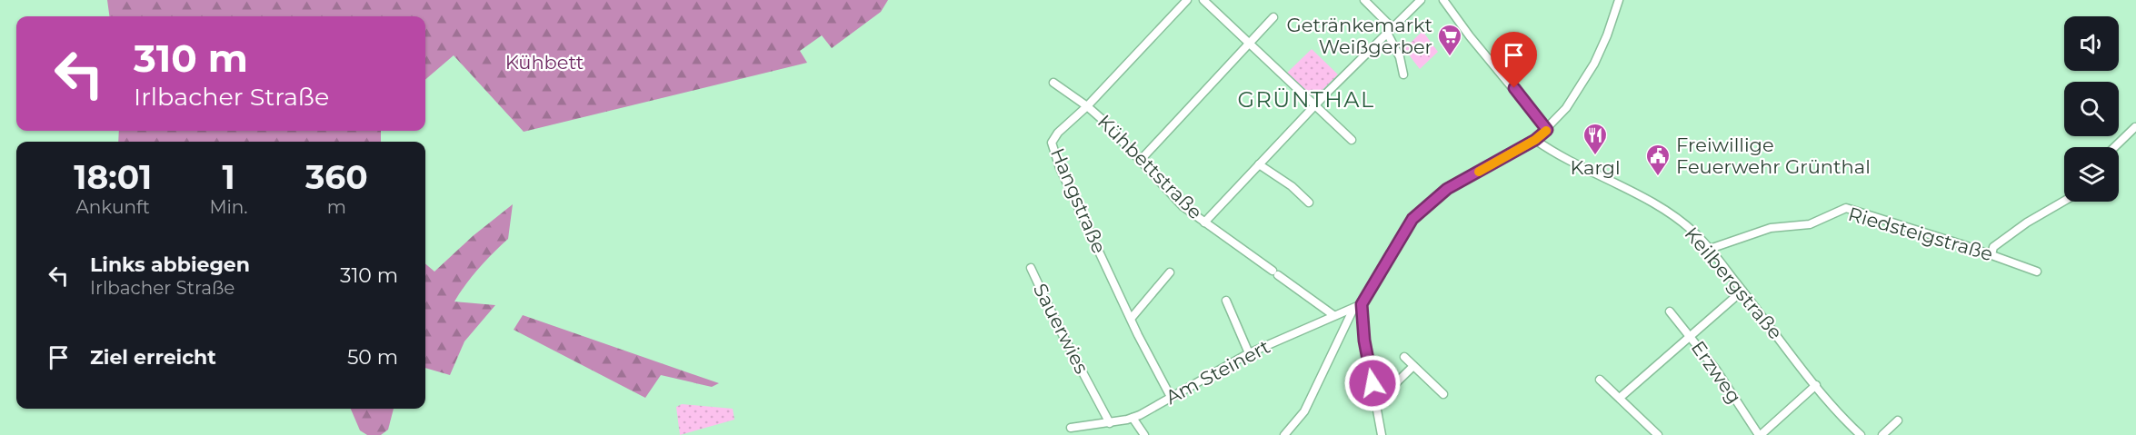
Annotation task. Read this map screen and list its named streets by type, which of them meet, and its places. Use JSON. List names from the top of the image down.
{
  "streets": {
    "street": [
      "Kühbettstraße",
      "Hangstraße",
      "Riedsteigstraße",
      "Keilbergstraße",
      "Sauerwies",
      "Am Steinert",
      "Erzweg"
    ]
  },
  "crossings": [
    ["Kühbettstraße", "Hangstraße"],
    ["Kühbettstraße", "Am Steinert"],
    ["Hangstraße", "Am Steinert"],
    ["Riedsteigstraße", "Keilbergstraße"],
    ["Sauerwies", "Am Steinert"]
  ],
  "districts": ["GRÜNTHAL"],
  "parks": ["Kühbett"],
  "places": {
    "supermarket": ["Getränkemarkt Weißgerber"],
    "restaurant": ["Kargl"],
    "public building": ["Freiwillige Feuerwehr Grünthal"]
  },
  "page": {
    "turn": ["310 m", "Irlbacher Straße"],
    "eta": [
      "18:01",
      "Ankunft",
      "1",
      "Min.",
      "360",
      "m"
    ],
    "list": [
      {
        "name": "Links abbiegen",
        "note": "Irlbacher Straße",
        "value": "310 m"
      },
      {
        "name": "Ziel erreicht",
        "value": "50 m"
      }
    ]
  }
}
